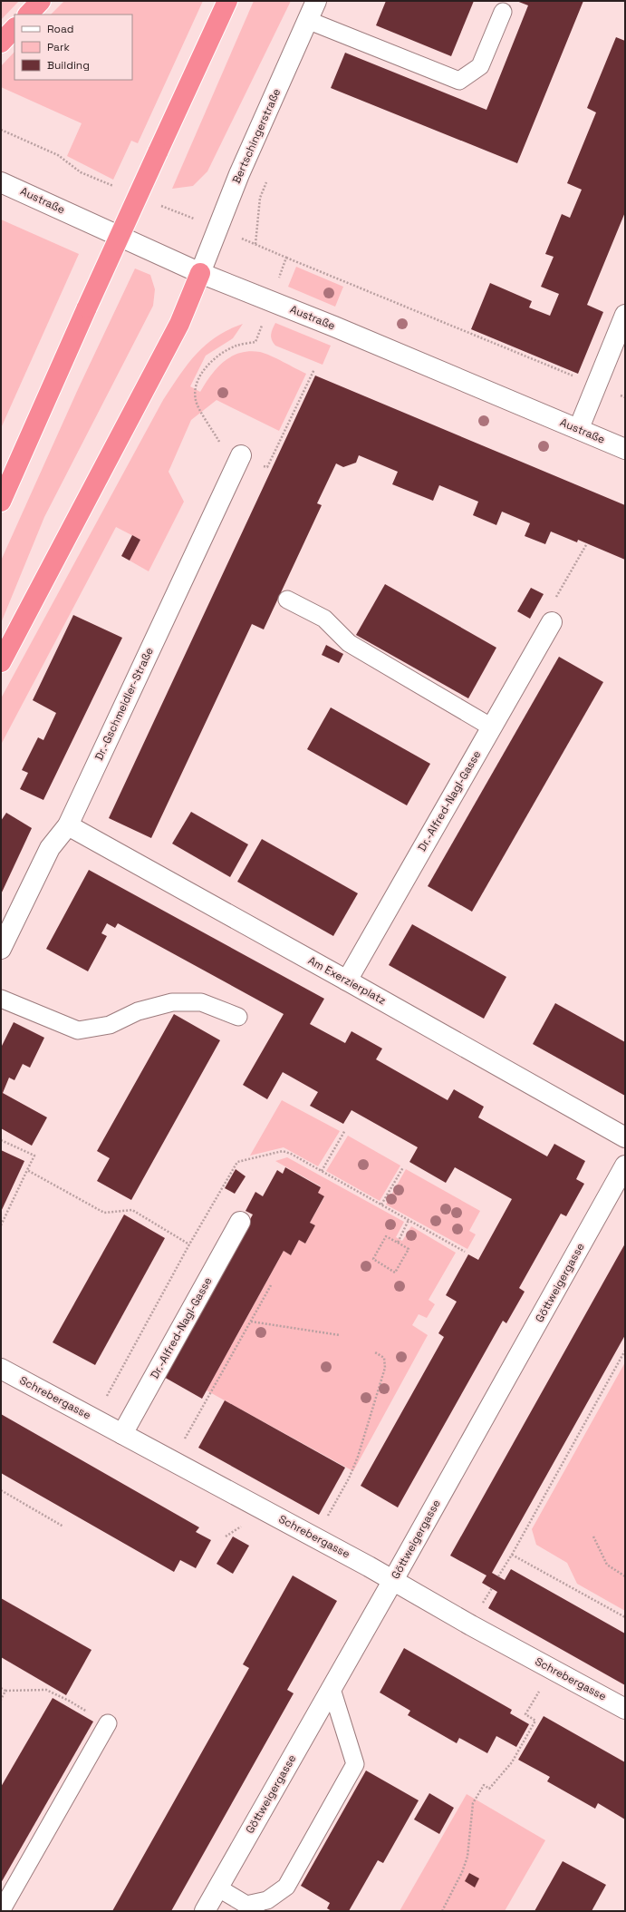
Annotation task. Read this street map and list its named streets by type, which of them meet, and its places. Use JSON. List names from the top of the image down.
{
  "streets": {
    "street": [
      "Bertschingerstraße",
      "Austraße",
      "Dr.-Gschmeidler-Straße",
      "Dr.-Alfred-Nagl-Gasse",
      "Am Exerzierplatz",
      "Göttweigergasse",
      "Schrebergasse"
    ]
  },
  "crossings": [
    ["Bertschingerstraße", "Austraße"],
    ["Dr.-Gschmeidler-Straße", "Am Exerzierplatz"],
    ["Dr.-Alfred-Nagl-Gasse", "Am Exerzierplatz"],
    ["Dr.-Alfred-Nagl-Gasse", "Schrebergasse"],
    ["Göttweigergasse", "Schrebergasse"]
  ],
  "legend": ["Road", "Park", "Building"]
}
